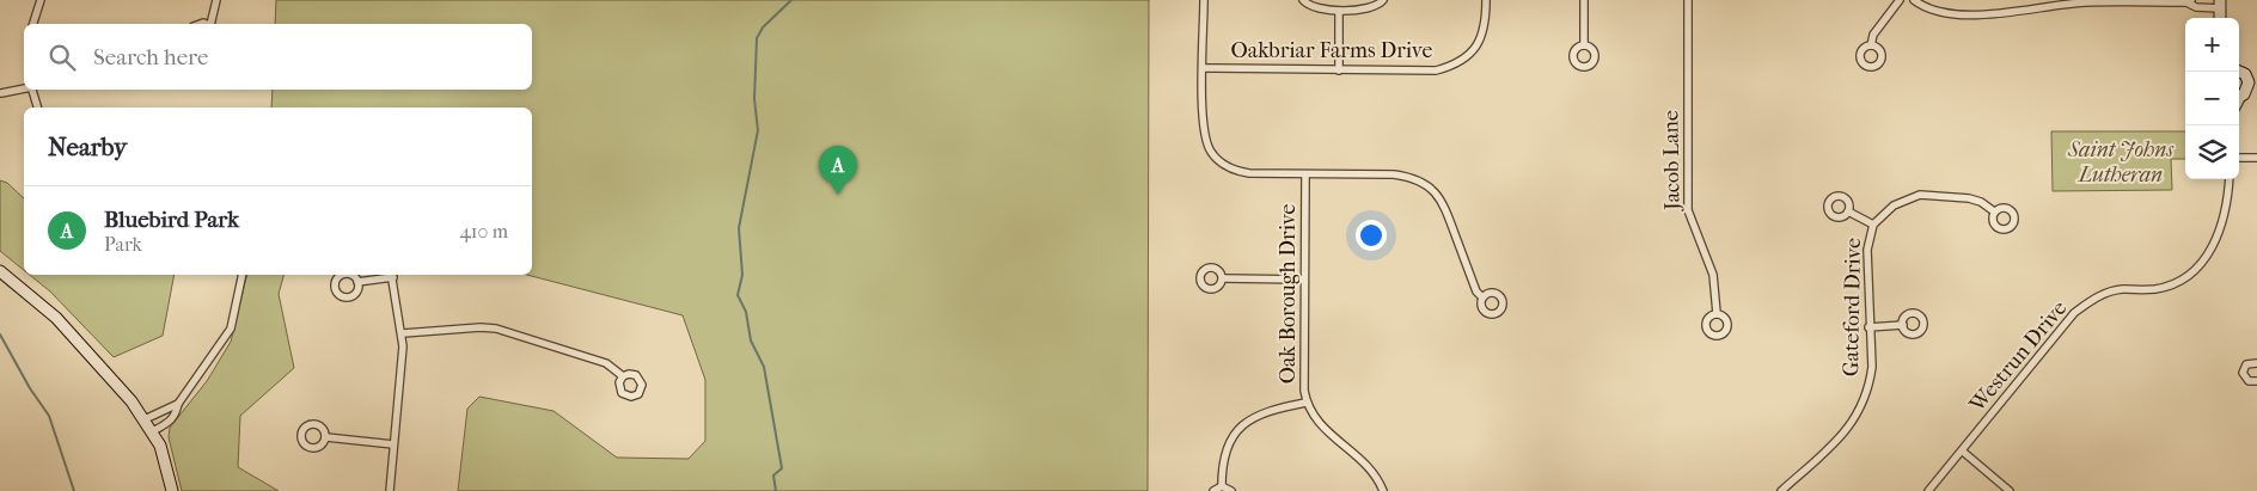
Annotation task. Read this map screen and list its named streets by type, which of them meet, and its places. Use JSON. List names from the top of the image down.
{
  "streets": {
    "street": [
      "Oakbriar Farms Drive",
      "Jacob Lane",
      "Oak Borough Drive",
      "Gateford Drive",
      "Westrun Drive"
    ]
  },
  "parks": ["Saint Johns Lutheran"],
  "page": {
    "map_buttons": ["+", "−"],
    "search": "Search here",
    "heading": "Nearby",
    "pins": "A",
    "list": [
      {
        "mark": "A",
        "name": "Bluebird Park",
        "note": "Park",
        "value": "410 m"
      }
    ]
  }
}
